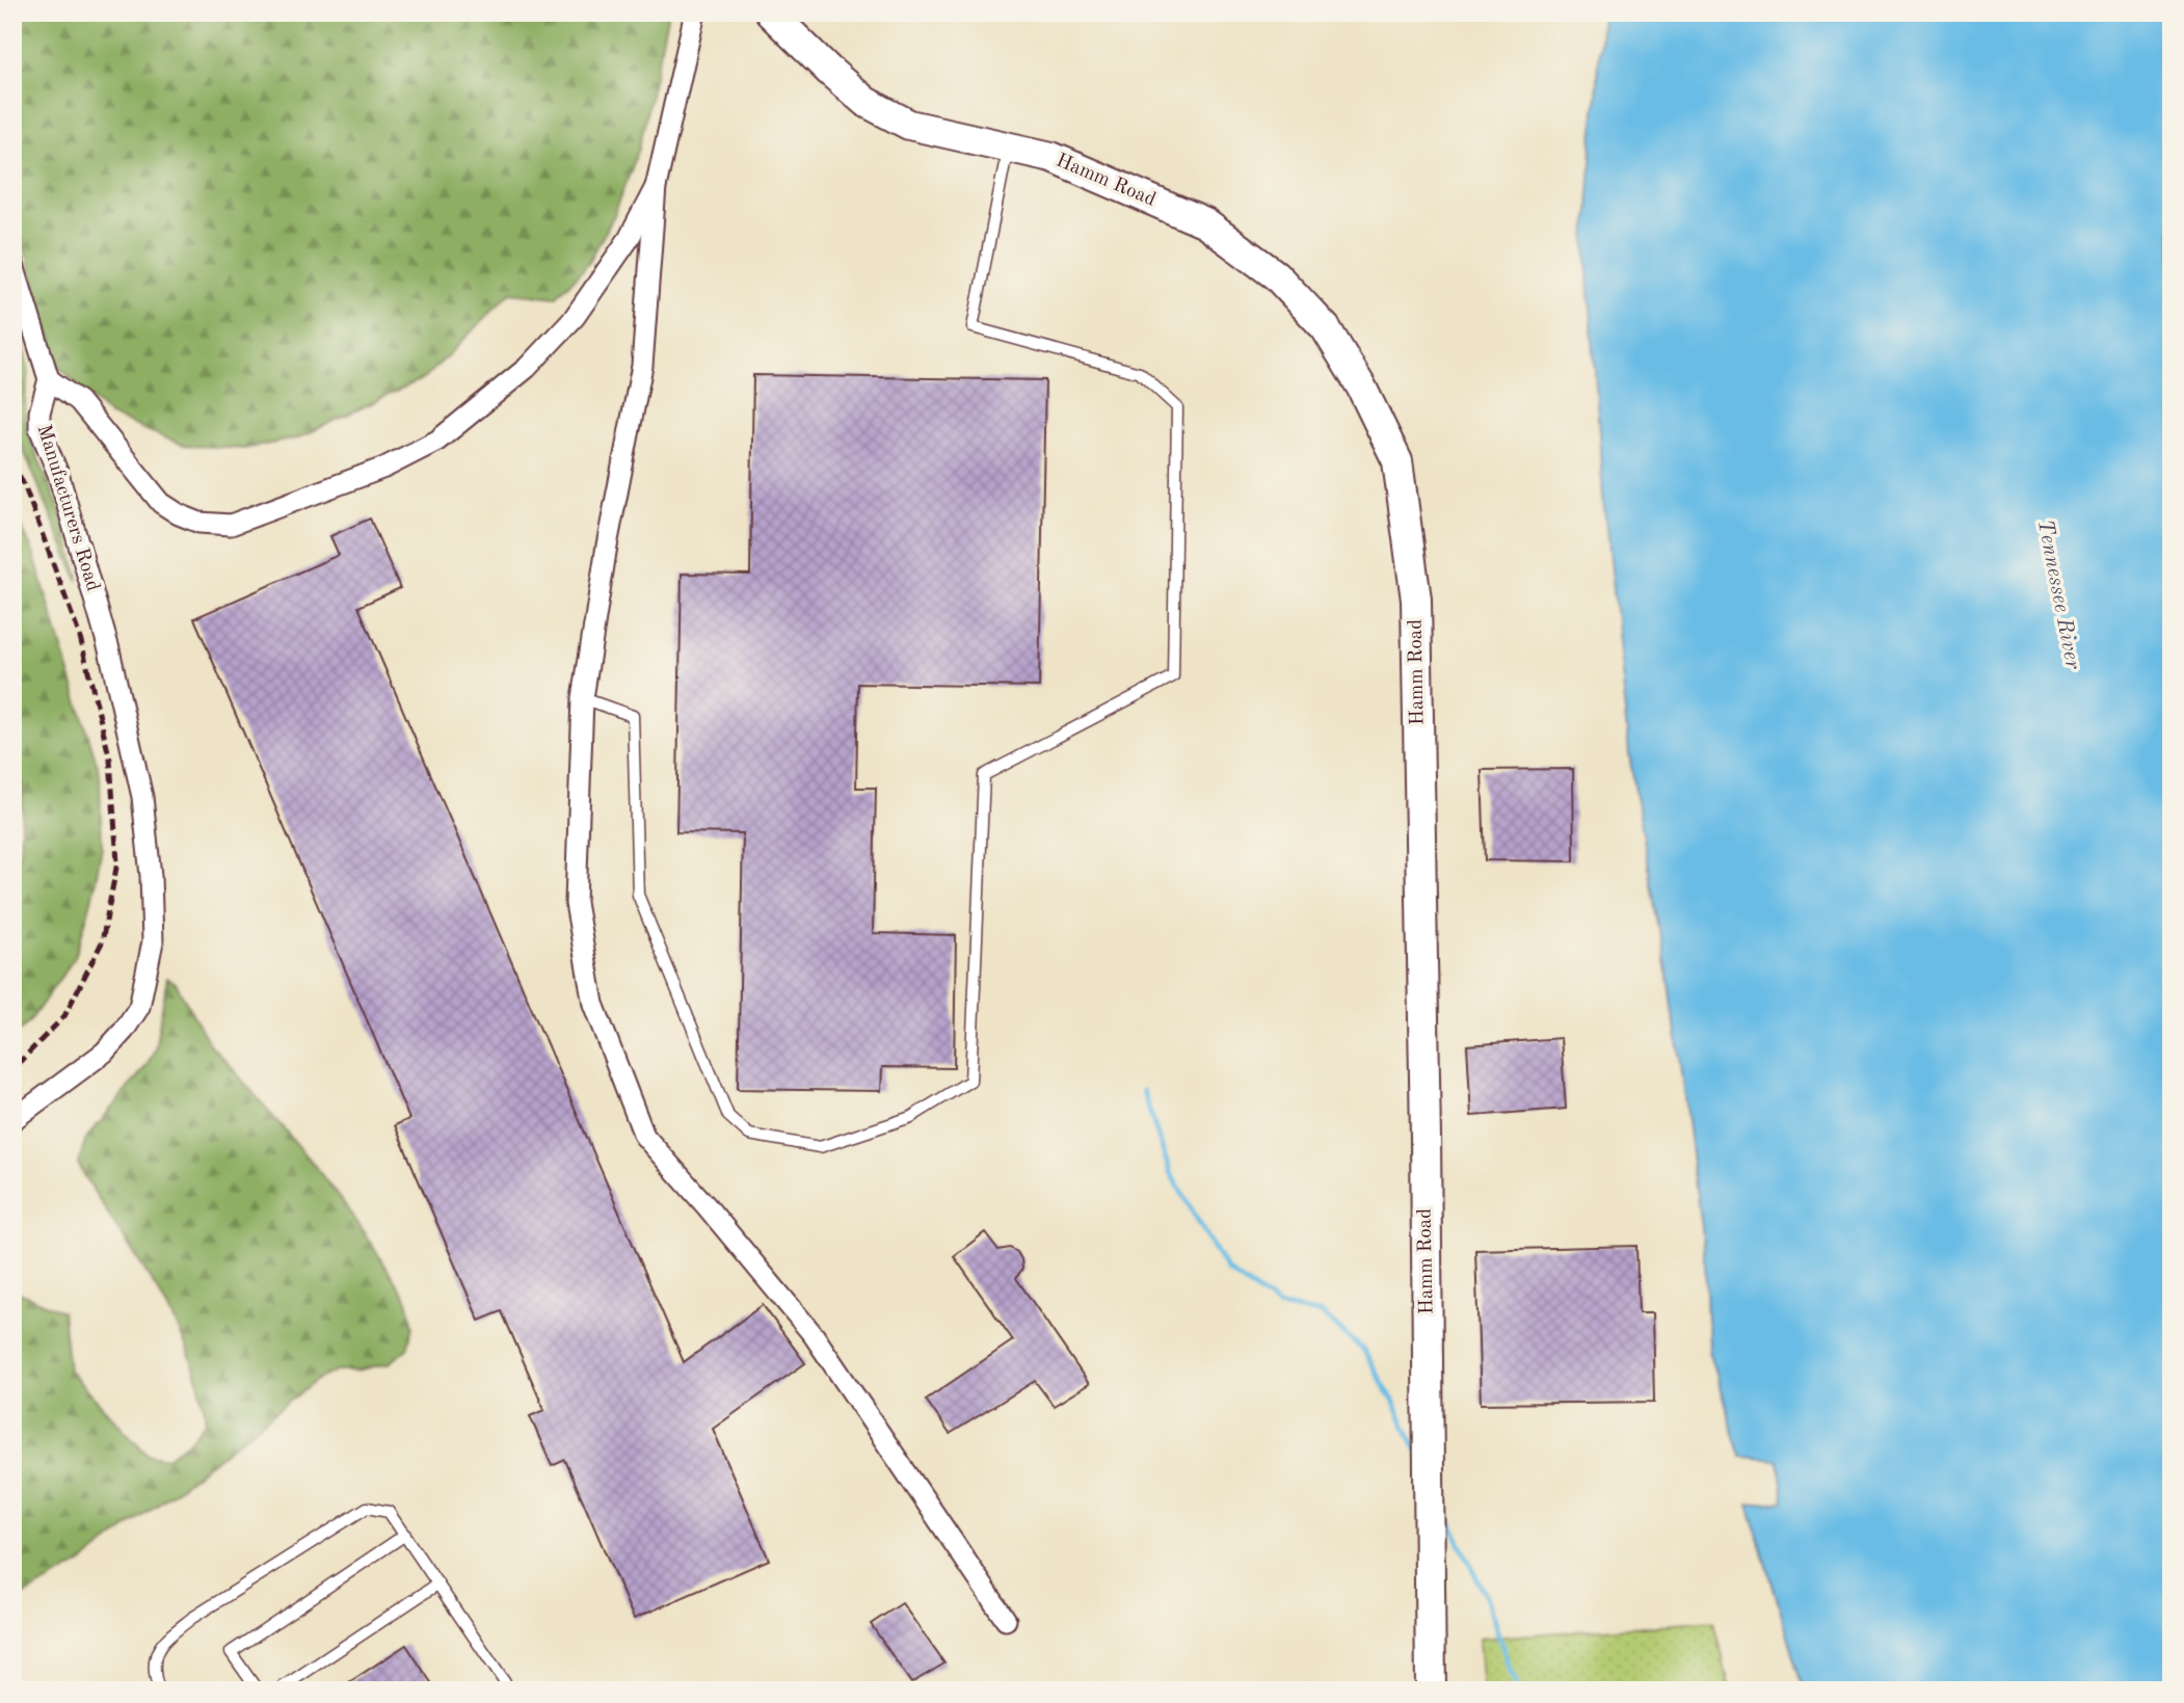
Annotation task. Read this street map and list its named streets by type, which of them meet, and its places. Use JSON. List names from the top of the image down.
{
  "streets": {
    "main road": ["Hamm Road"],
    "street": ["Manufacturers Road"]
  },
  "water": ["Tennessee River"]
}
